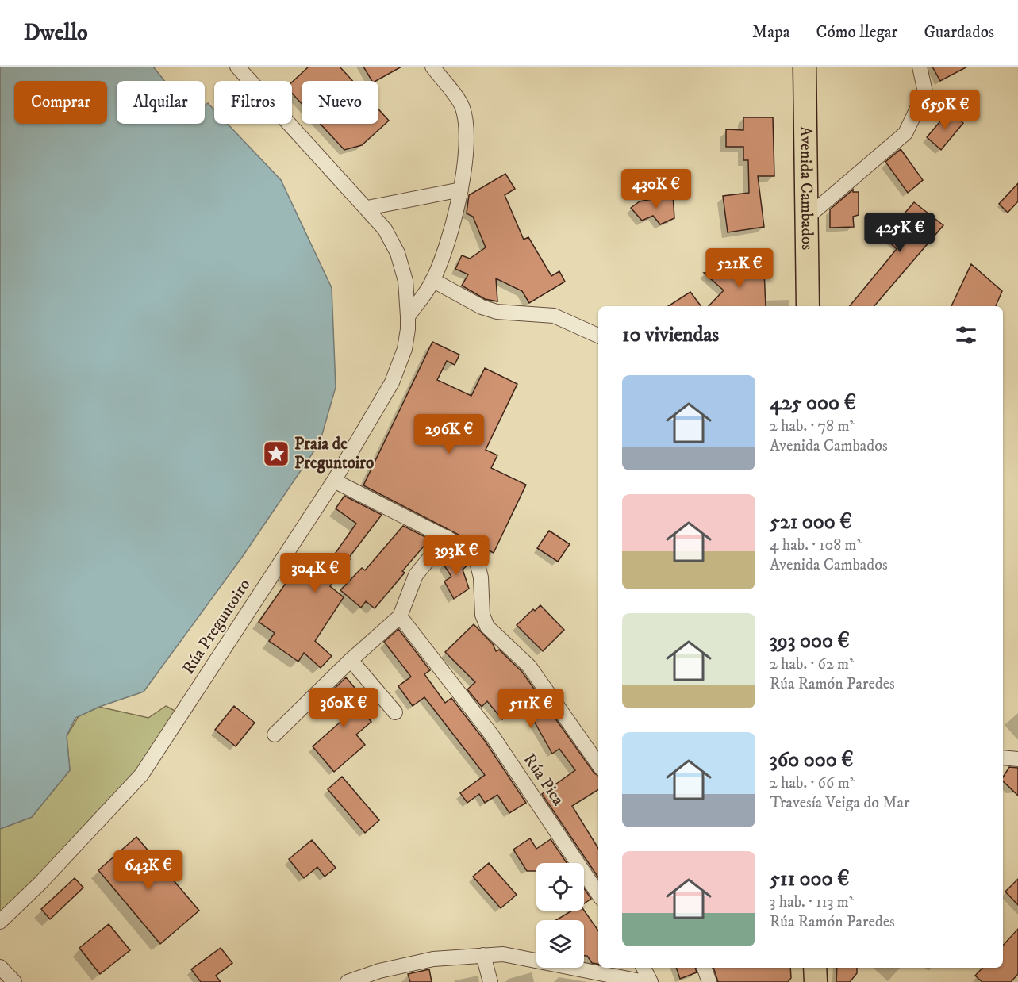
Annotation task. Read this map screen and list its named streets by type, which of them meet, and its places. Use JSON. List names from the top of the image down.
{
  "streets": {
    "main road": ["Avenida Cambados"],
    "street": ["Rúa Preguntoiro", "Rúa Pica"]
  },
  "places": {
    "place": ["Praia de Preguntoiro"]
  },
  "page": {
    "header": "Dwello",
    "nav": ["Mapa", "Cómo llegar", "Guardados"],
    "chip": [
      "Comprar",
      "Alquilar",
      "Filtros",
      "Nuevo"
    ],
    "price": [
      "659K €",
      "430K €",
      "425K €",
      "521K €",
      "296K €",
      "393K €",
      "304K €",
      "360K €",
      "511K €",
      "643K €"
    ],
    "heading": "10 viviendas",
    "list": [
      {
        "name": "425 000 €",
        "note": "2 hab. · 78 m² · Avenida Cambados"
      },
      {
        "name": "521 000 €",
        "note": "4 hab. · 108 m² · Avenida Cambados"
      },
      {
        "name": "393 000 €",
        "note": "2 hab. · 62 m² · Rúa Ramón Paredes"
      },
      {
        "name": "360 000 €",
        "note": "2 hab. · 66 m² · Travesía Veiga do Mar"
      },
      {
        "name": "511 000 €",
        "note": "3 hab. · 113 m² · Rúa Ramón Paredes"
      }
    ]
  }
}
